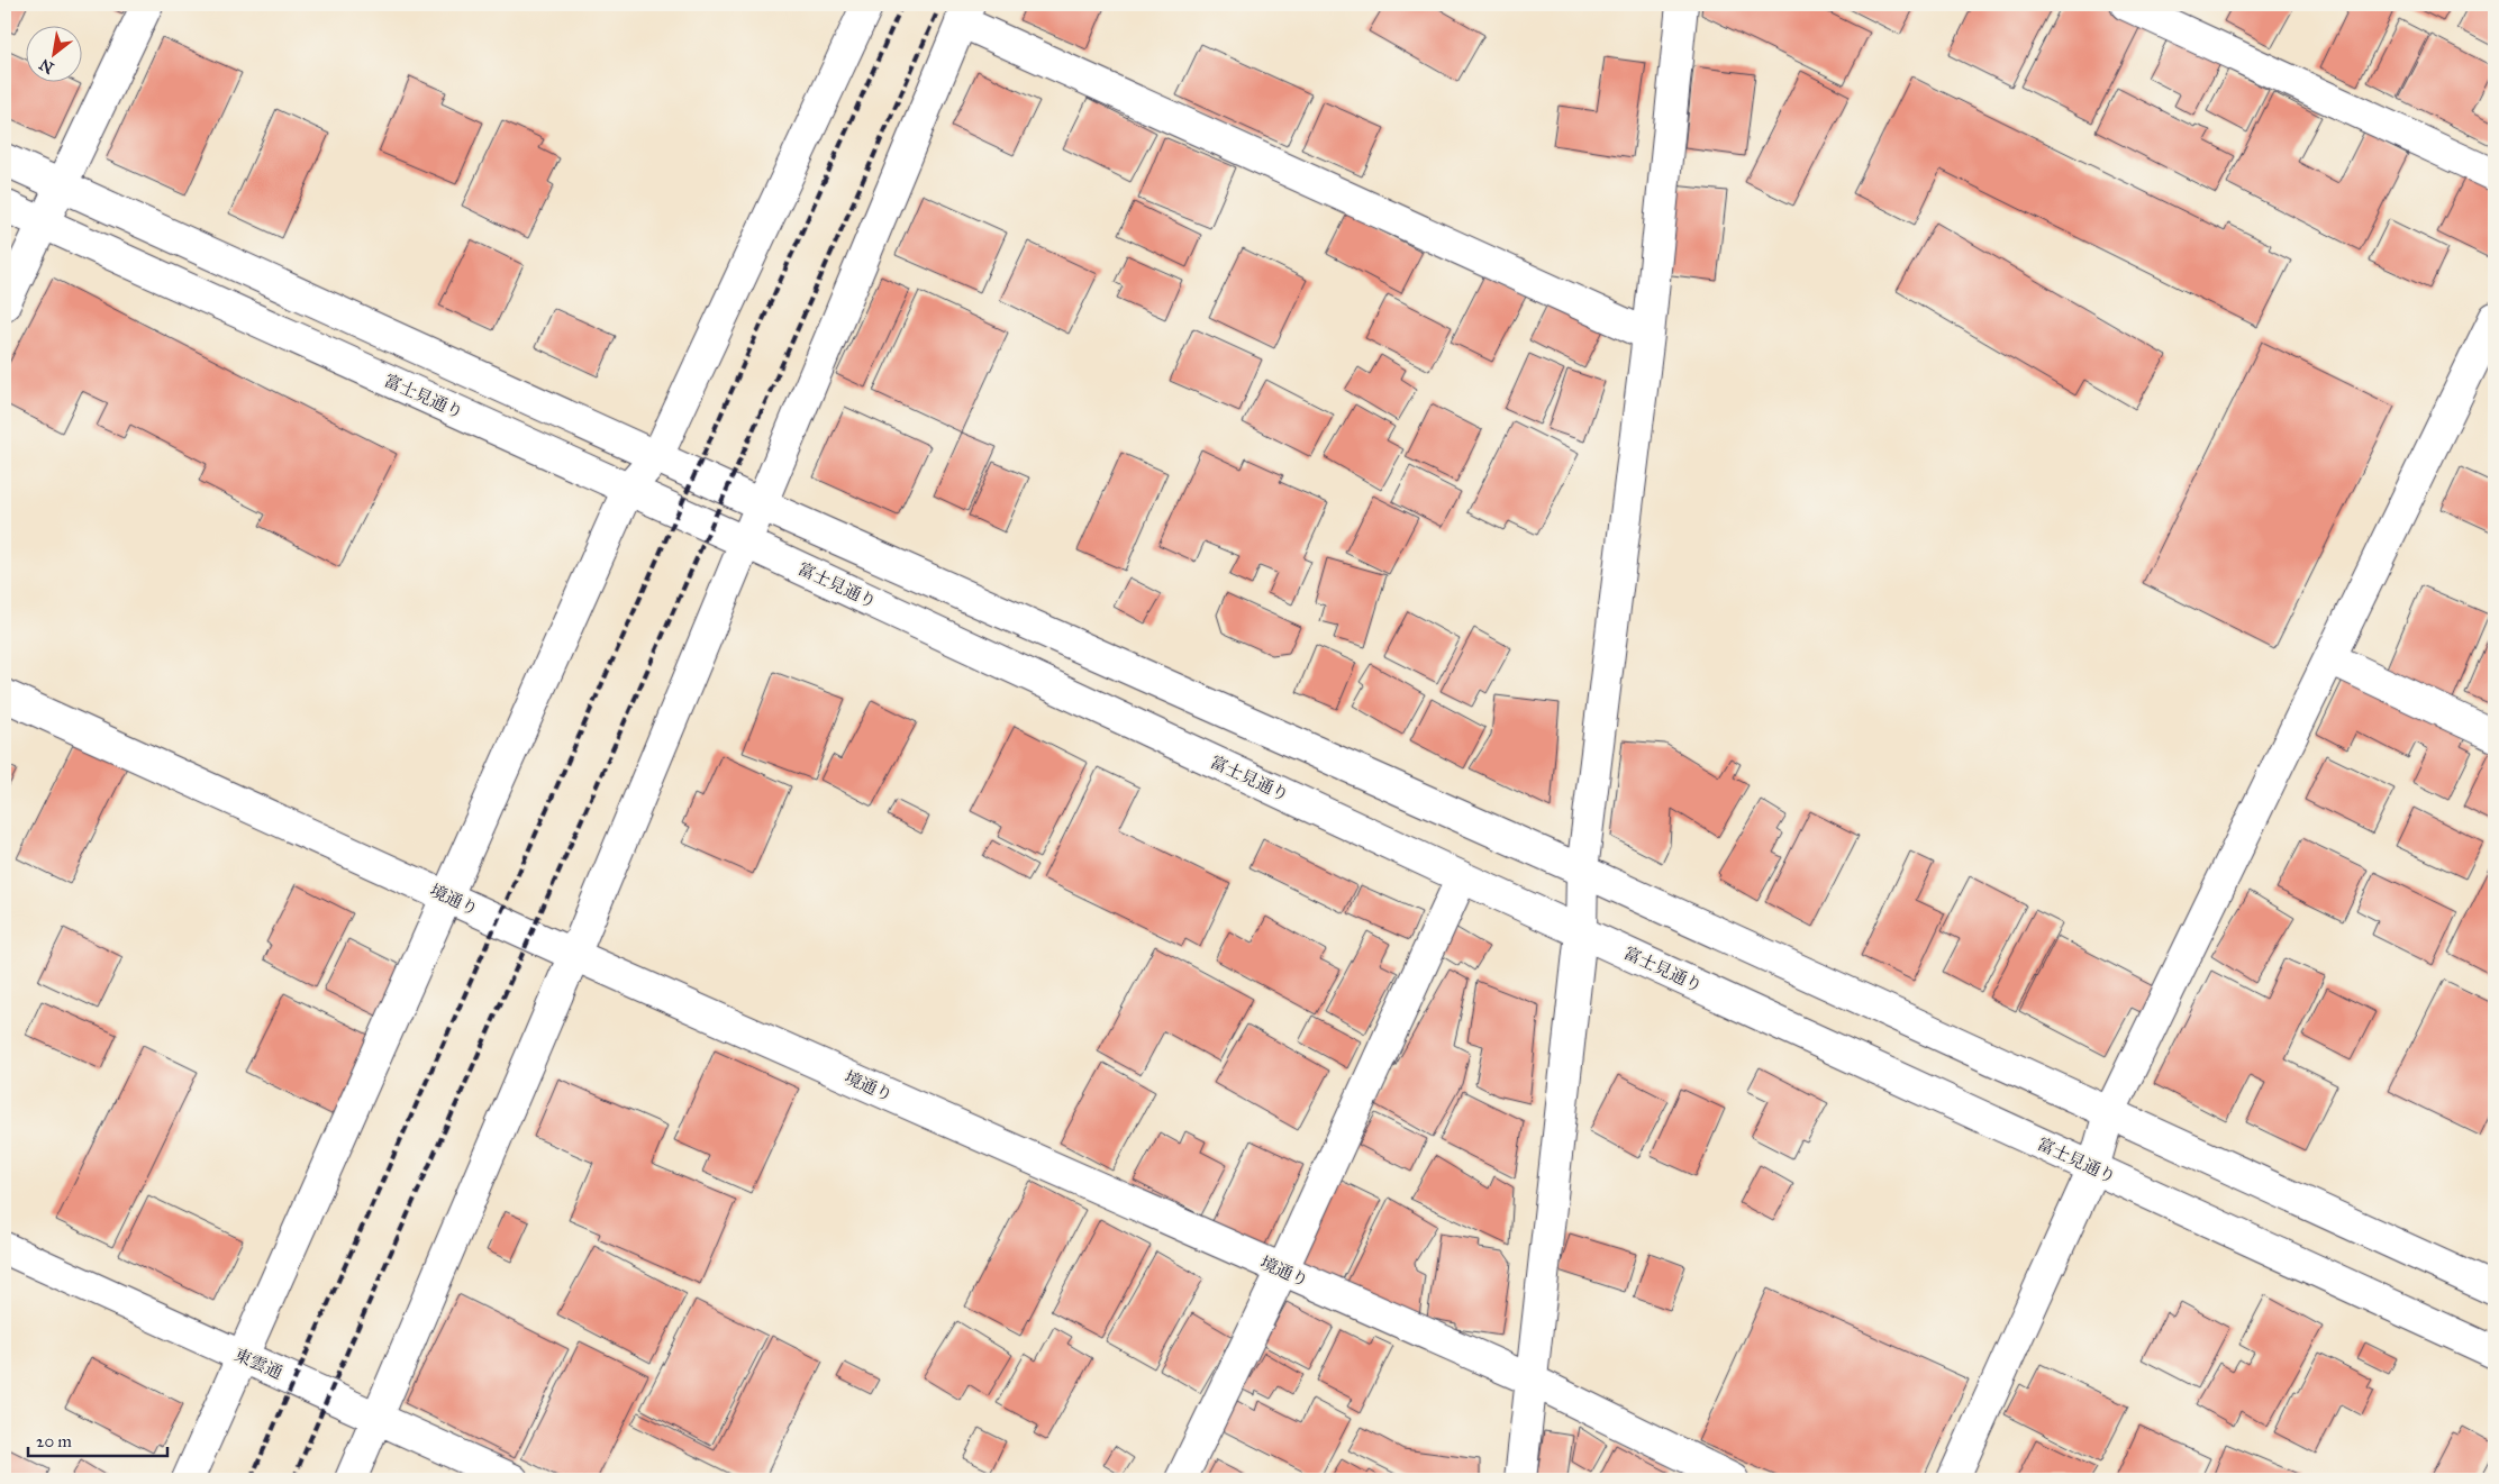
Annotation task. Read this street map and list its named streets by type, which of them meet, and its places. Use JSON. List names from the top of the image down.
{
  "streets": {
    "street": ["富士見通り", "境通り", "東雲通"]
  },
  "scale_bar": "20 m",
  "north": "bottom left"
}
